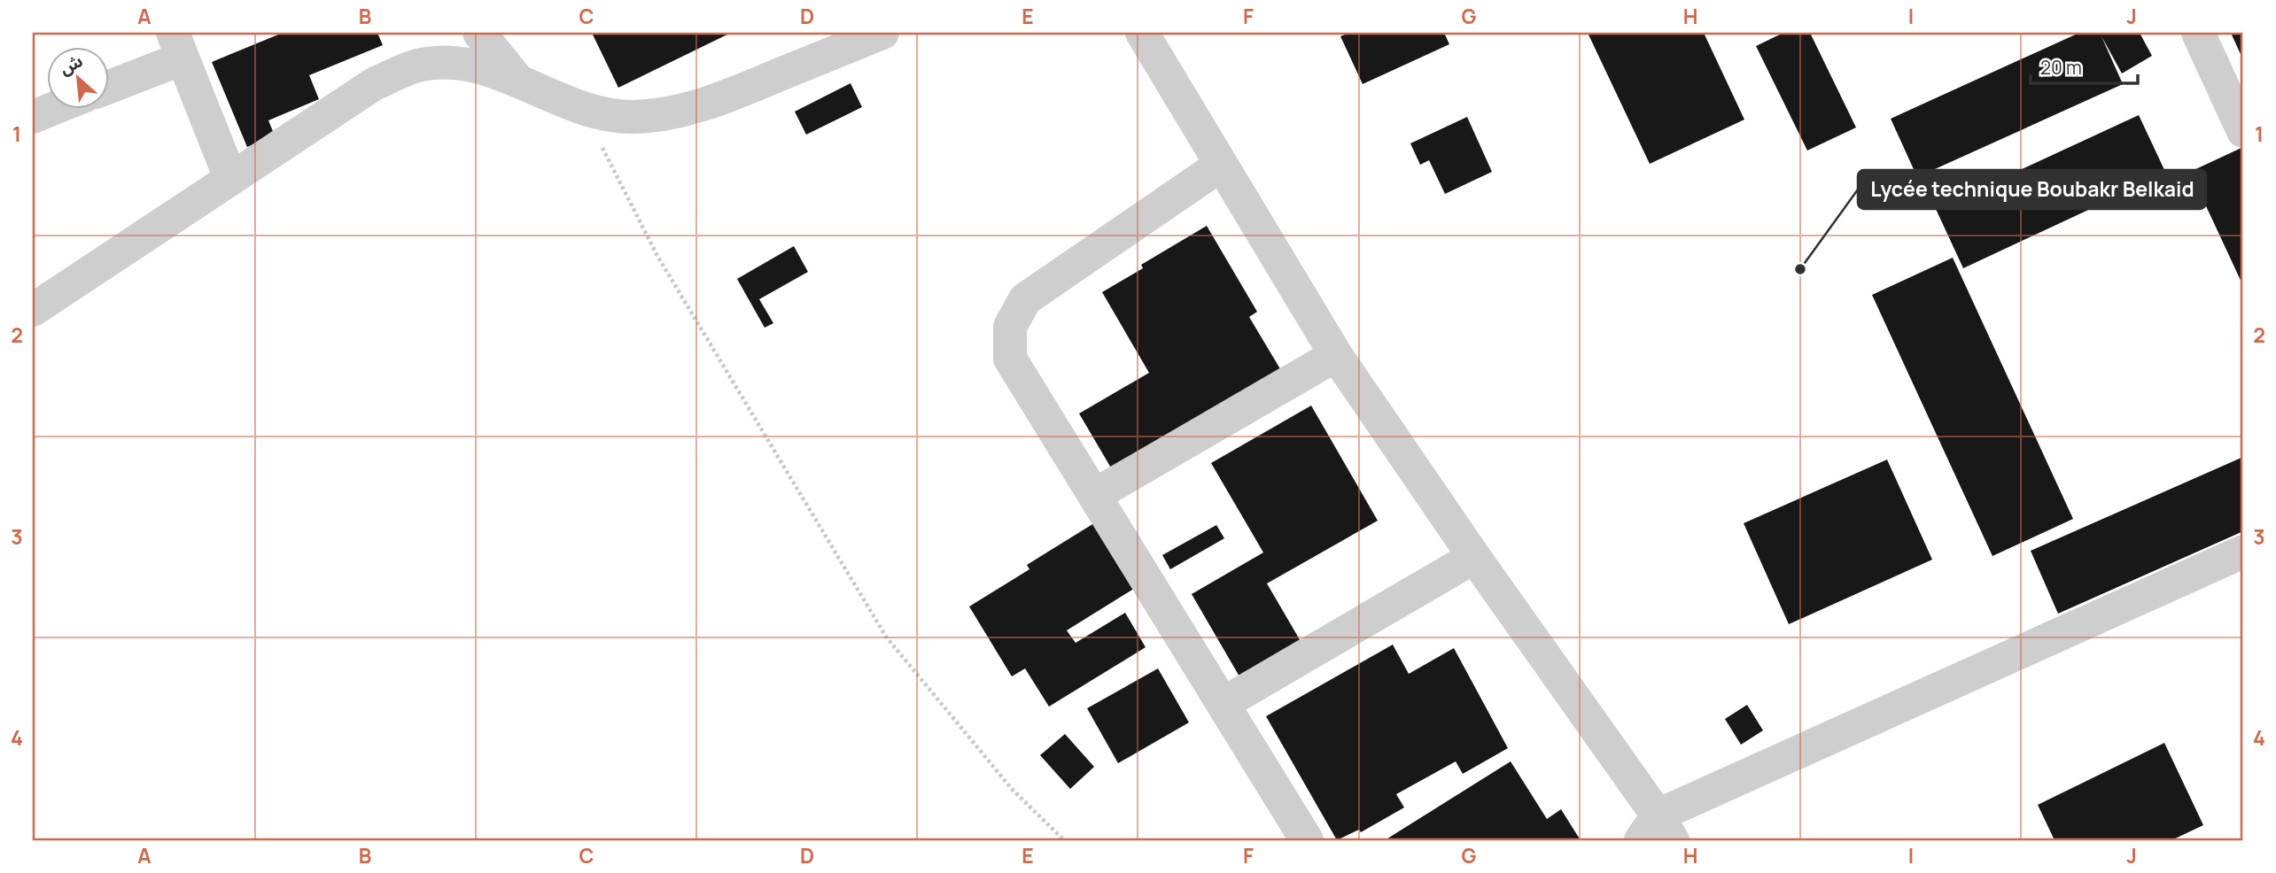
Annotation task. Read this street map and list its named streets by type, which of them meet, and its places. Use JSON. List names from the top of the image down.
{
  "places": ["Lycée technique Boubakr Belkaid"],
  "scale_bar": "20 m",
  "north": "top left",
  "grid": {
    "columns": [
      "A",
      "B",
      "C",
      "D",
      "E",
      "F",
      "G",
      "H",
      "I",
      "J"
    ],
    "rows": [
      "1",
      "2",
      "3",
      "4"
    ]
  }
}
